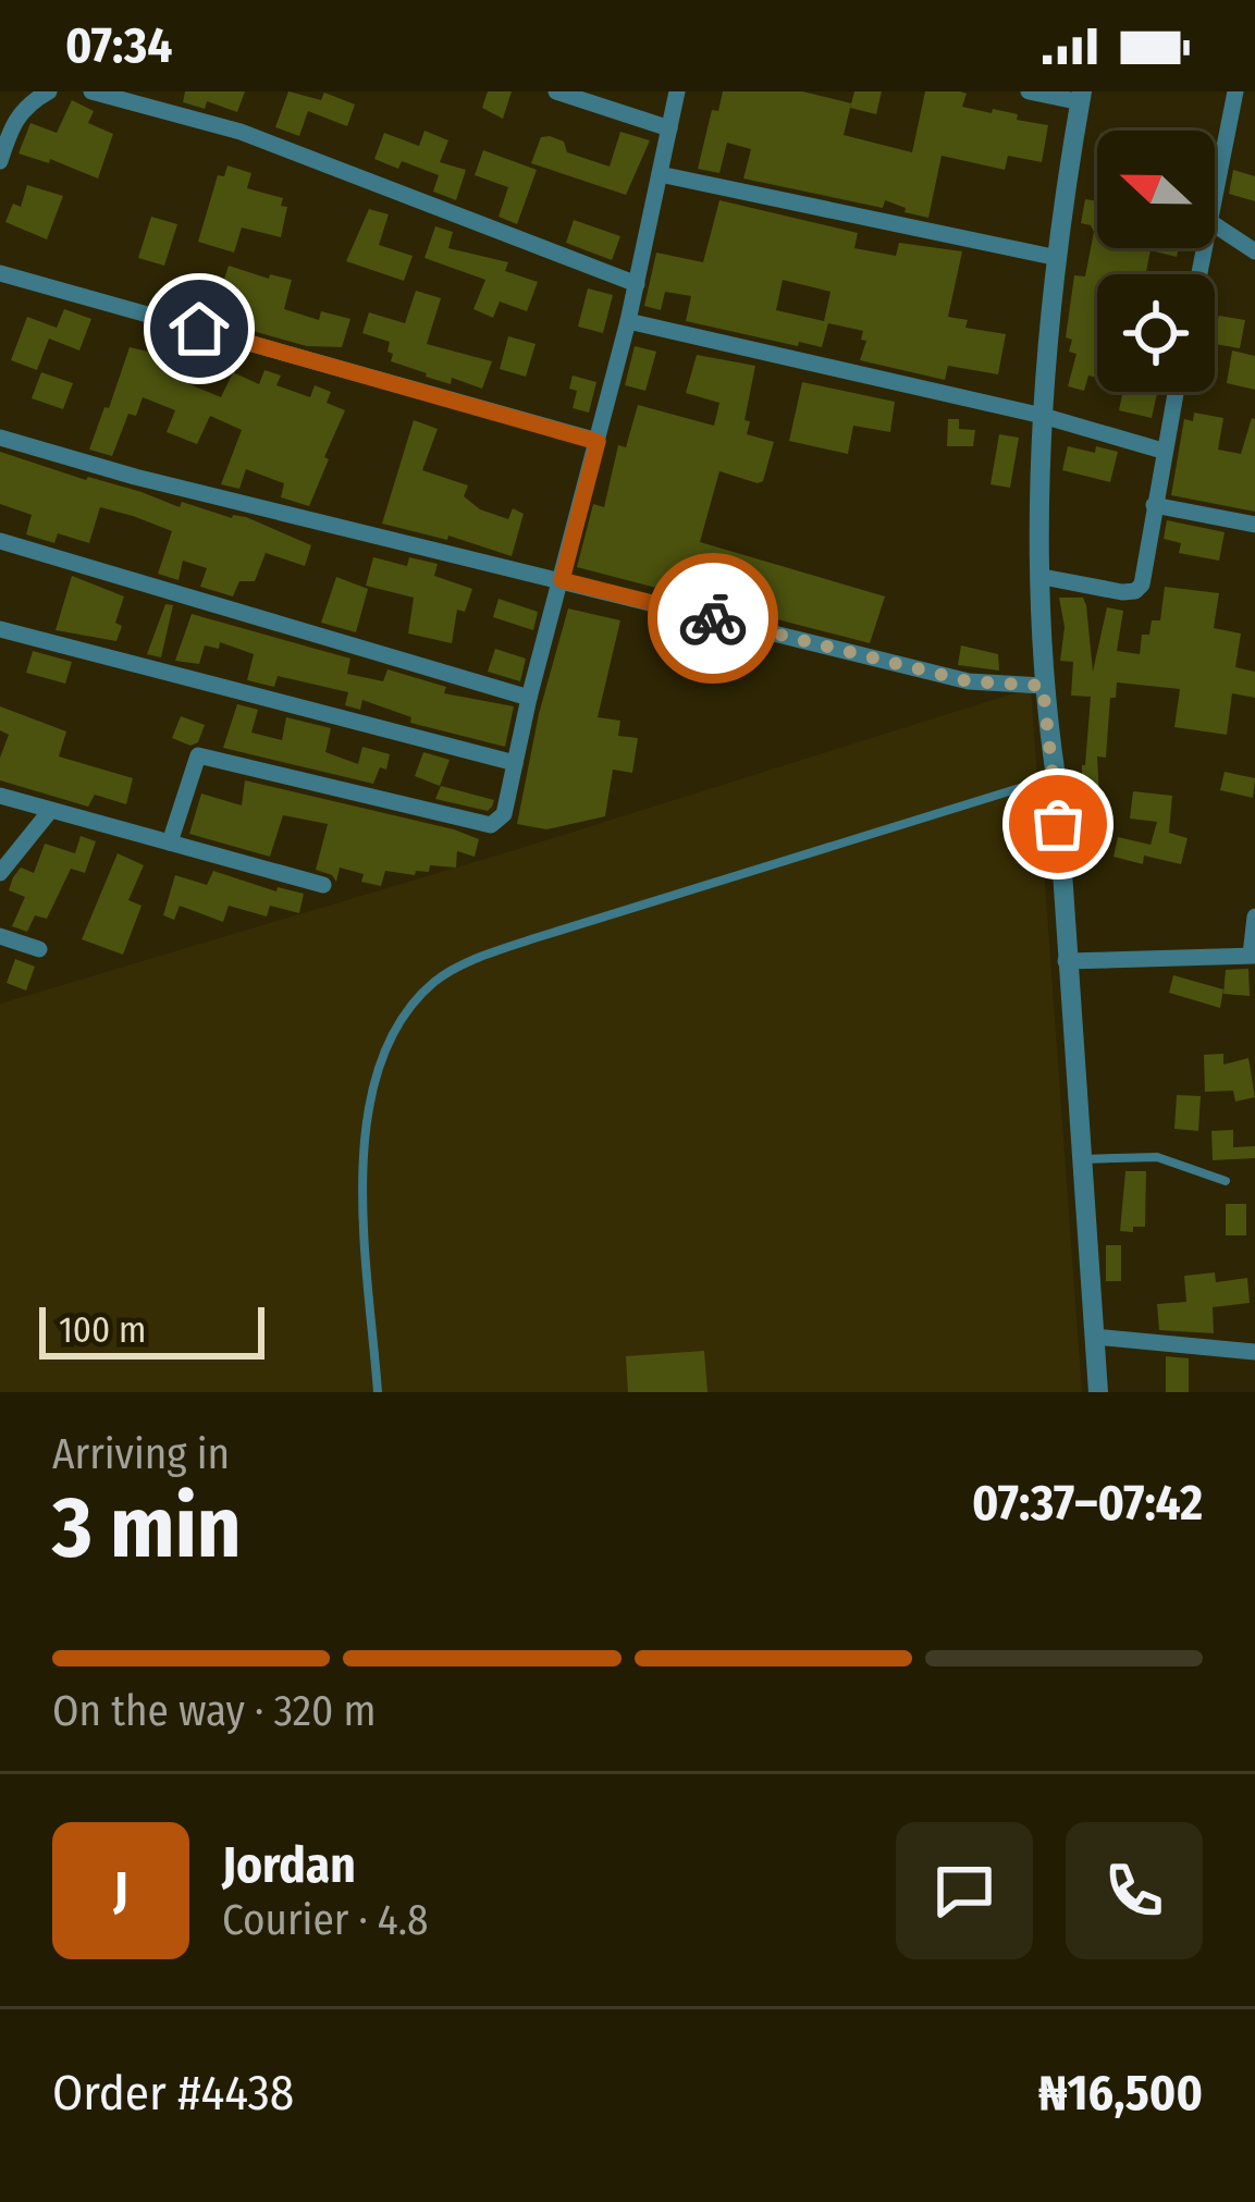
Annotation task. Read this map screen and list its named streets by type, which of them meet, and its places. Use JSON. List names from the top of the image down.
{
  "scale_bar": "100 m",
  "north": "left",
  "page": {
    "status": "07:34",
    "scale": "100 m",
    "heading": ["3 min", "Arriving in", "07:37–07:42"],
    "panel": [
      "Jordan",
      "Courier · 4.8",
      "Order #4438",
      "₦16,500"
    ],
    "bar": "On the way · 320 m",
    "round": "J"
  }
}
